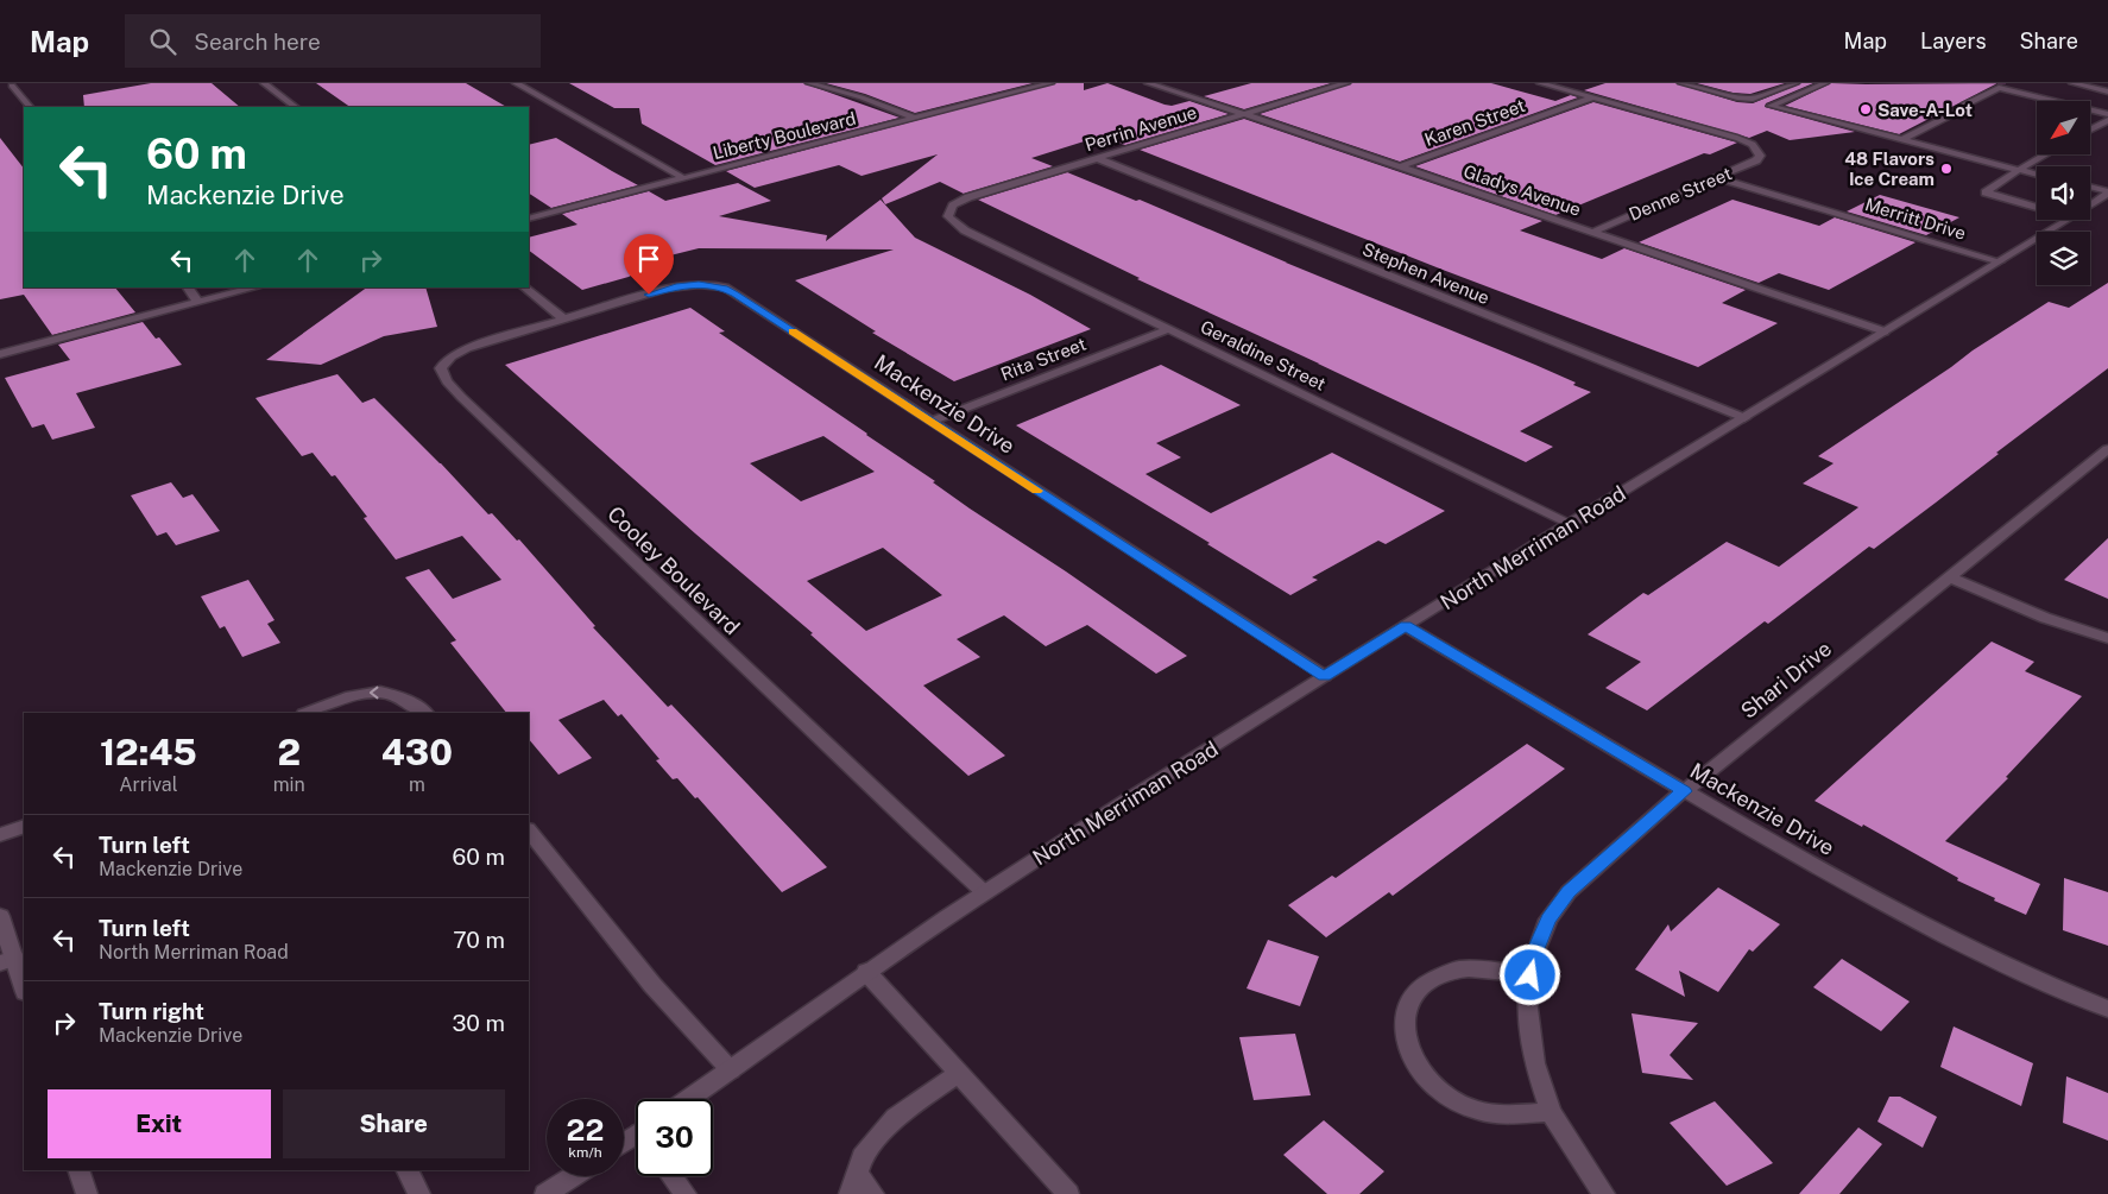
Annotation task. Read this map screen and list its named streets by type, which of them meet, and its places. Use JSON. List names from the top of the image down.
{
  "streets": {
    "street": [
      "Karen Street",
      "Perrin Avenue",
      "Liberty Boulevard",
      "Gladys Avenue",
      "Denne Street",
      "Merritt Drive",
      "Stephen Avenue",
      "Geraldine Street",
      "Rita Street",
      "Mackenzie Drive",
      "North Merriman Road",
      "Cooley Boulevard",
      "Shari Drive"
    ]
  },
  "crossings": [
    ["Karen Street", "Gladys Avenue"],
    ["Karen Street", "Denne Street"],
    ["Perrin Avenue", "Gladys Avenue"],
    ["Perrin Avenue", "Stephen Avenue"],
    ["Perrin Avenue", "Geraldine Street"],
    ["Gladys Avenue", "Denne Street"],
    ["Gladys Avenue", "North Merriman Road"],
    ["Denne Street", "Merritt Drive"],
    ["Merritt Drive", "North Merriman Road"],
    ["Stephen Avenue", "North Merriman Road"],
    ["Geraldine Street", "Rita Street"],
    ["Geraldine Street", "North Merriman Road"],
    ["Rita Street", "Mackenzie Drive"],
    ["Mackenzie Drive", "North Merriman Road"],
    ["Mackenzie Drive", "Cooley Boulevard"],
    ["Mackenzie Drive", "Shari Drive"],
    ["North Merriman Road", "Cooley Boulevard"]
  ],
  "places": ["Save-A-Lot", "48 Flavors Ice Cream"],
  "north": "bottom left",
  "page": {
    "header": "Map",
    "search": "Search here",
    "nav": ["Map", "Layers", "Share"],
    "turn": ["60 m", "Mackenzie Drive"],
    "eta": [
      "12:45",
      "Arrival",
      "2",
      "min",
      "430",
      "m"
    ],
    "list": [
      {
        "name": "Turn left",
        "note": "Mackenzie Drive",
        "value": "60 m"
      },
      {
        "name": "Turn left",
        "note": "North Merriman Road",
        "value": "70 m"
      },
      {
        "name": "Turn right",
        "note": "Mackenzie Drive",
        "value": "30 m"
      }
    ],
    "buttons": ["Exit", "Share"],
    "speed": "22 km/h",
    "limit": "30"
  }
}
